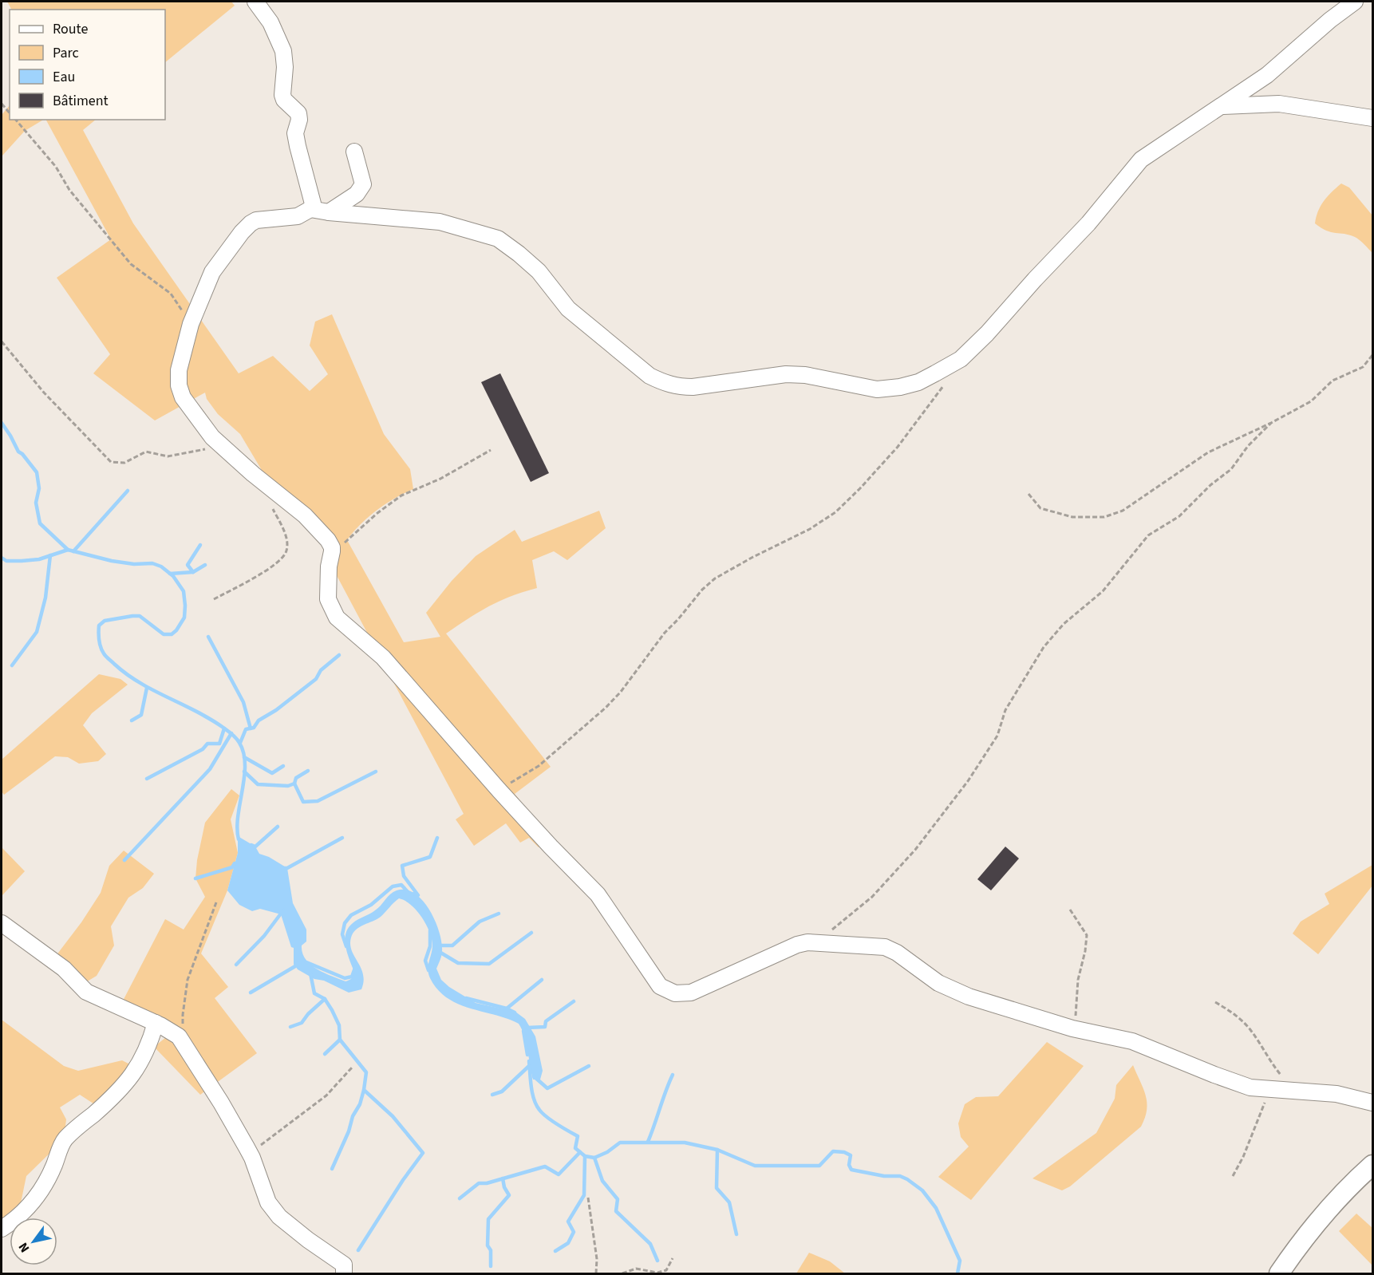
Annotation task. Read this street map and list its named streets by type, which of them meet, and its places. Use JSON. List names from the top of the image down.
{
  "legend": [
    "Route",
    "Parc",
    "Eau",
    "Bâtiment"
  ],
  "north": "bottom left"
}
